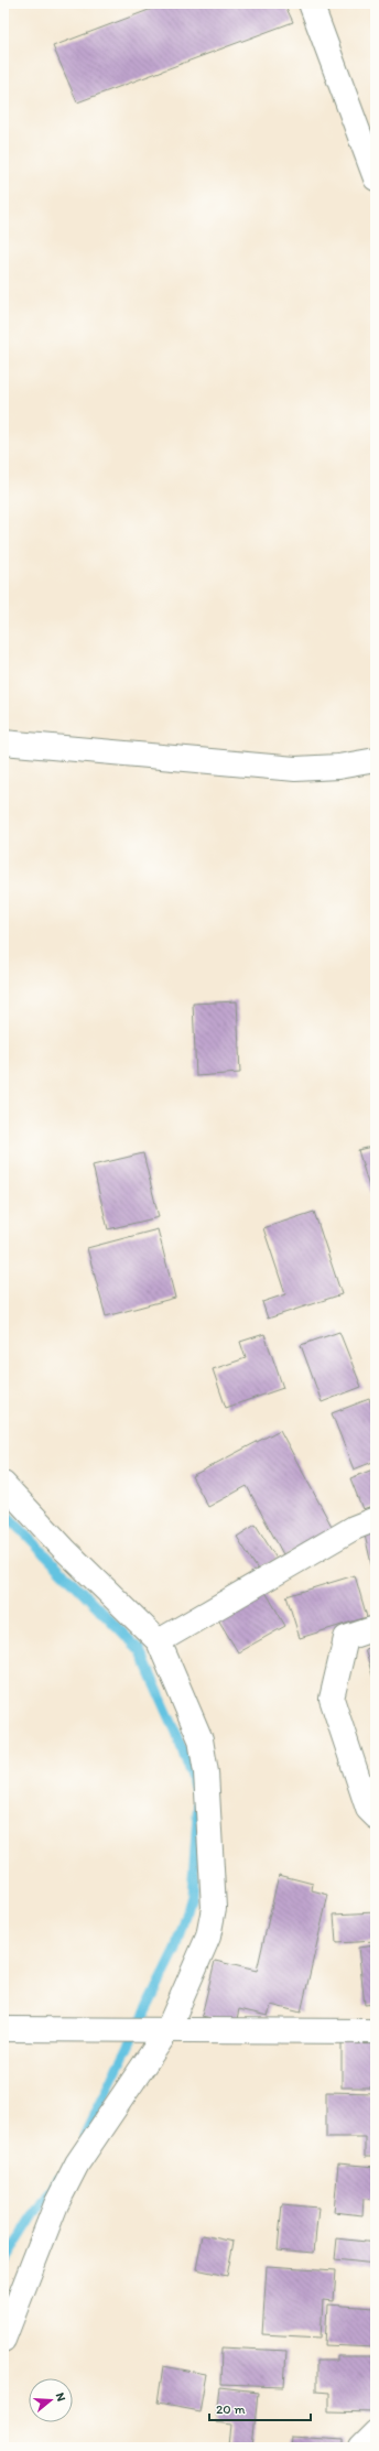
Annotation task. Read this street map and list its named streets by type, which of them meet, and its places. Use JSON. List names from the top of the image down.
{
  "scale_bar": "20 m",
  "north": "right"
}
